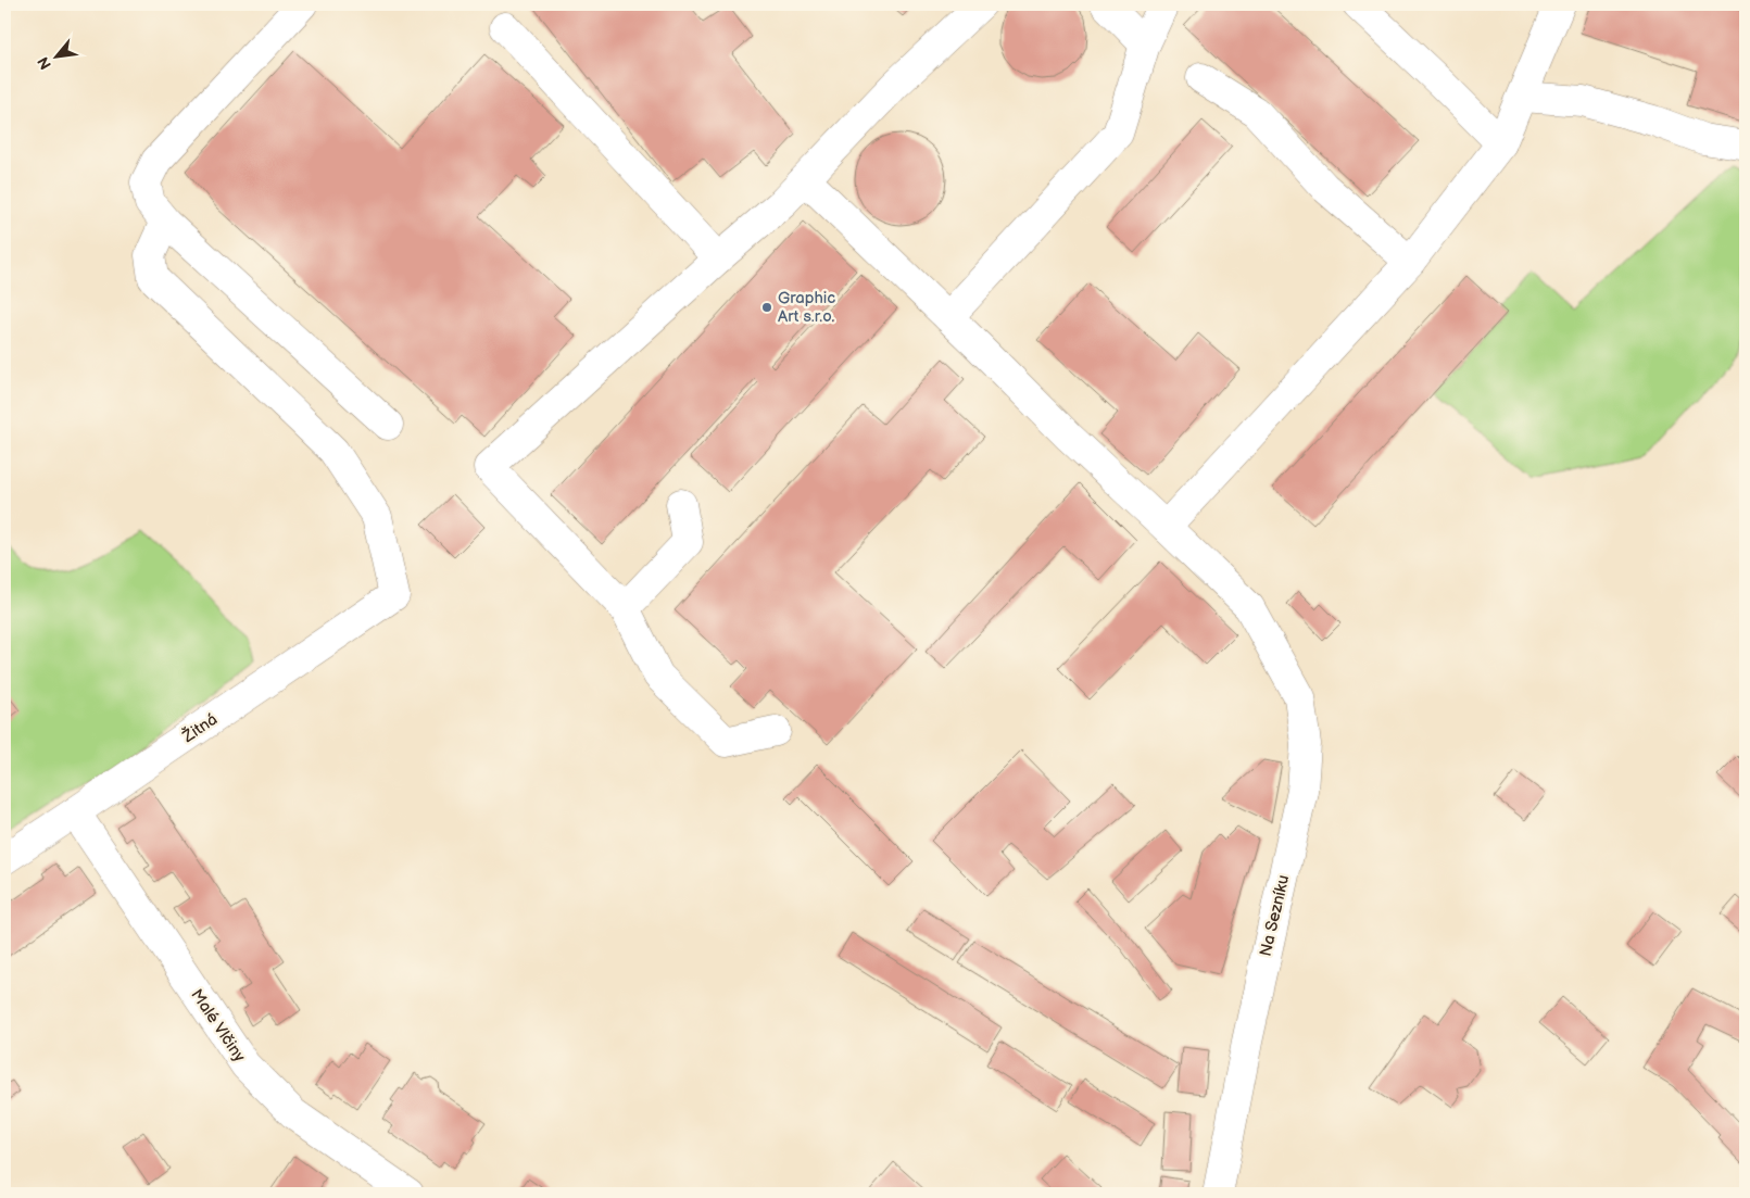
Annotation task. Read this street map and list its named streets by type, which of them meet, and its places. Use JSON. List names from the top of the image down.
{
  "streets": {
    "street": ["Žitná", "Na Sezníku", "Malé Vlčiny"]
  },
  "crossings": [
    ["Žitná", "Malé Vlčiny"]
  ],
  "places": ["Graphic Art s.r.o."],
  "north": "bottom left"
}
